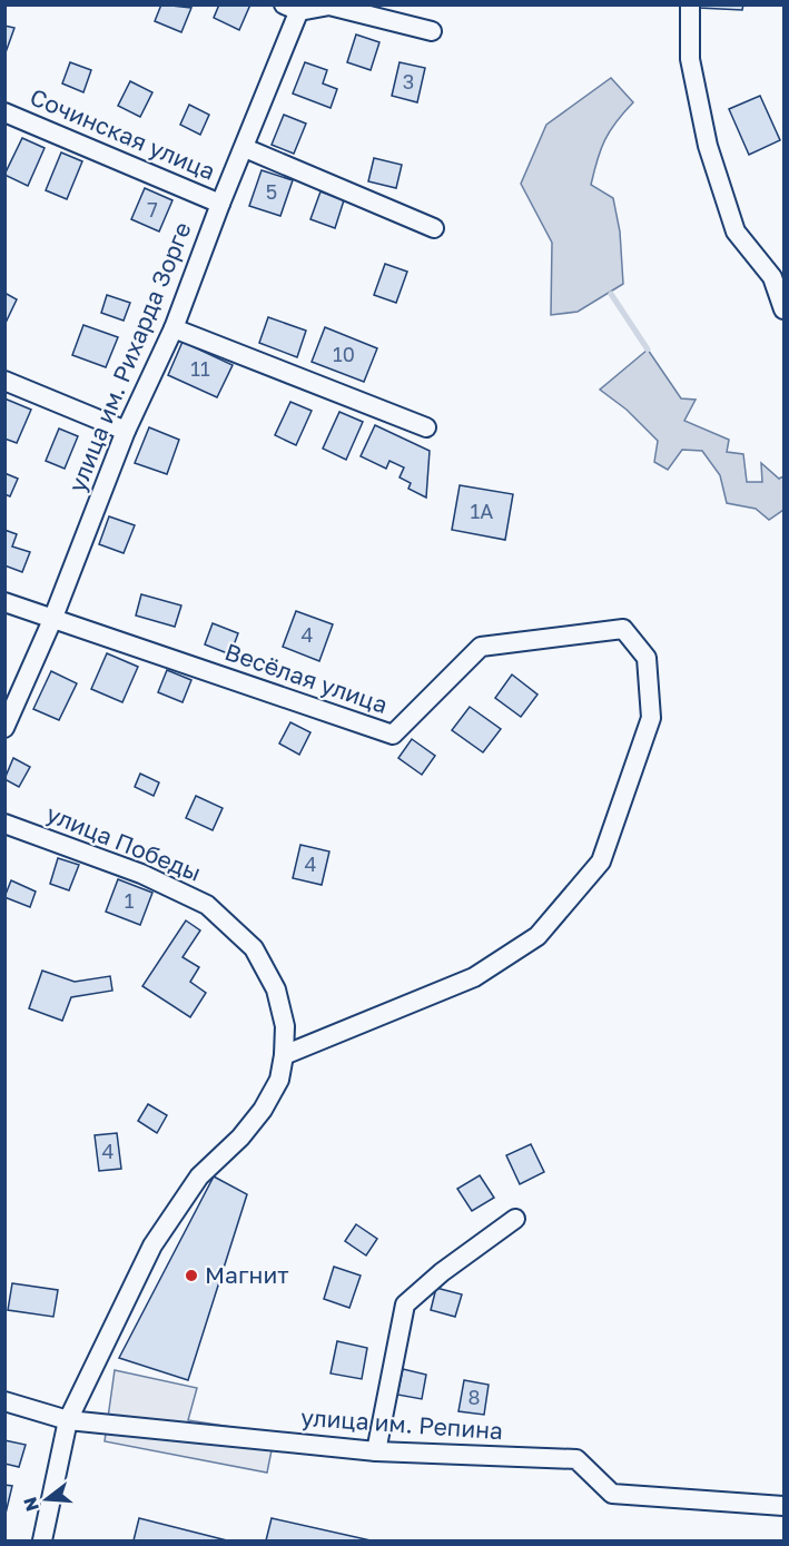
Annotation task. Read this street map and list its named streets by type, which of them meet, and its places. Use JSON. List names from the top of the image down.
{
  "streets": {
    "street": [
      "Сочинская улица",
      "улица им. Рихарда Зорге",
      "Весёлая улица",
      "улица Победы",
      "улица им. Репина"
    ]
  },
  "crossings": [
    ["Сочинская улица", "улица им. Рихарда Зорге"],
    ["улица им. Рихарда Зорге", "Весёлая улица"],
    ["Весёлая улица", "улица Победы"],
    ["улица Победы", "улица им. Репина"]
  ],
  "places": ["Магнит"],
  "house_numbers": [
    "3",
    "5",
    "7",
    "10",
    "11",
    "1А",
    "4",
    "4",
    "1",
    "4",
    "8"
  ],
  "north": "left"
}
